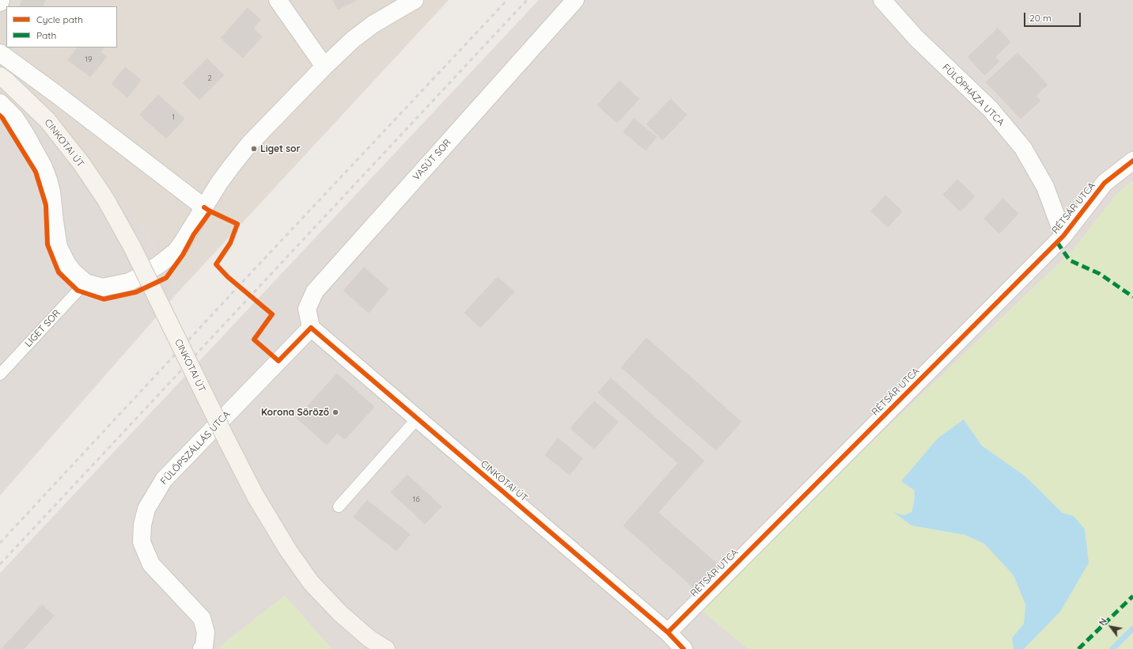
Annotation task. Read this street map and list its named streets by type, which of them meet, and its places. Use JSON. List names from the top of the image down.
{
  "streets": {
    "main road": ["CINKOTAI ÚT"],
    "street": [
      "FÜLÖPHÁZA UTCA",
      "VASÚT SOR",
      "RÉTSÁR UTCA",
      "FÜLÖPSZÁLLÁS UTCA"
    ],
    "lane": ["LIGET SOR"]
  },
  "crossings": [
    ["FÜLÖPHÁZA UTCA", "RÉTSÁR UTCA"],
    ["CINKOTAI ÚT", "VASÚT SOR"],
    ["CINKOTAI ÚT", "RÉTSÁR UTCA"],
    ["CINKOTAI ÚT", "FÜLÖPSZÁLLÁS UTCA"],
    ["VASÚT SOR", "FÜLÖPSZÁLLÁS UTCA"]
  ],
  "places": ["Liget sor", "Korona Söröző"],
  "house_numbers": [
    "19",
    "2",
    "1",
    "16"
  ],
  "legend": ["Cycle path", "Path"],
  "scale_bar": "20 m",
  "north": "top left"
}
